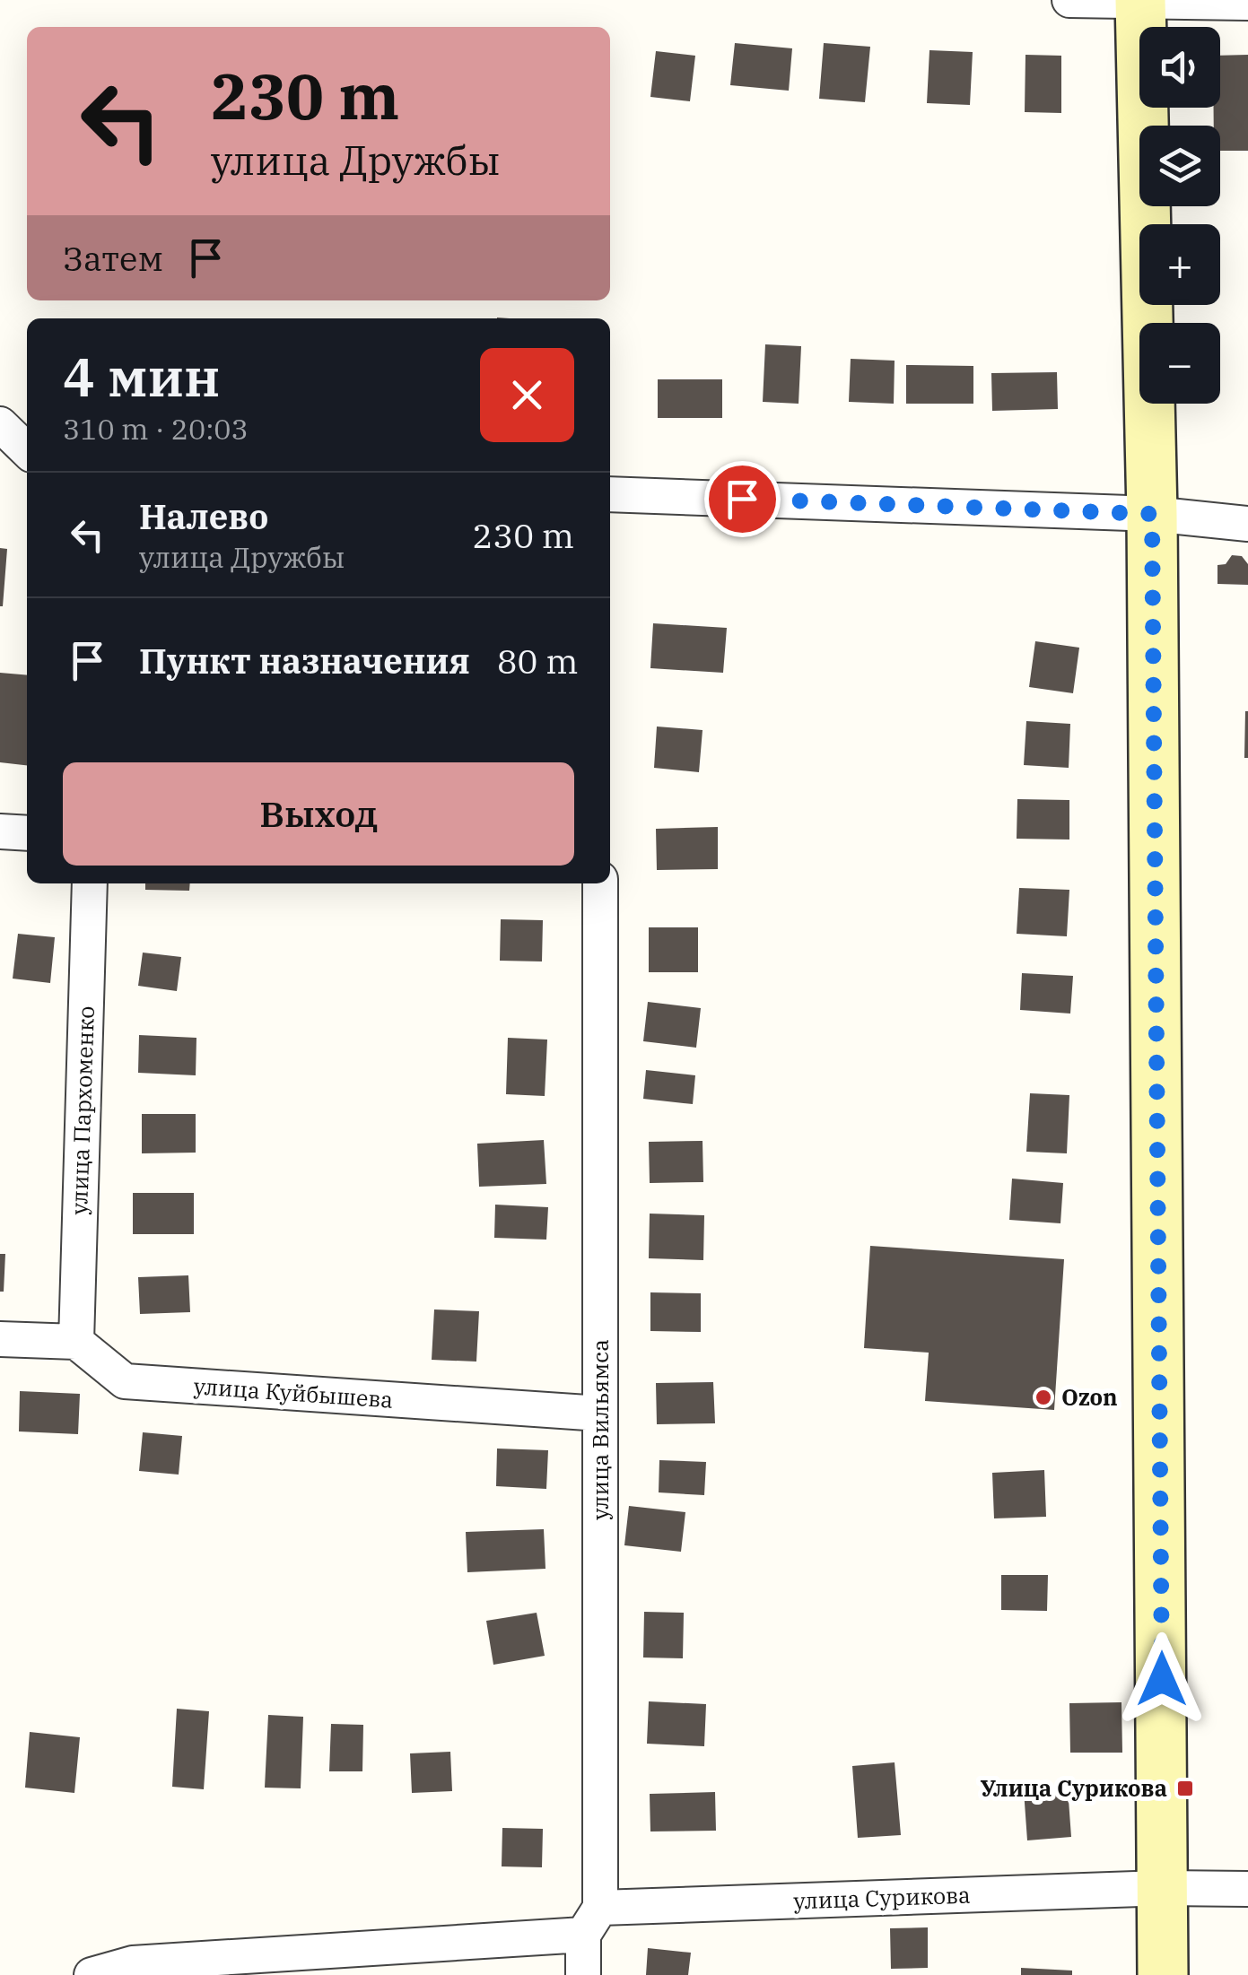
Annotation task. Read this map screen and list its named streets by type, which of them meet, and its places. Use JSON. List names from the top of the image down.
{
  "streets": {
    "street": [
      "улица Пархоменко",
      "улица Куйбышева",
      "улица Вильямса",
      "улица Сурикова"
    ]
  },
  "crossings": [
    ["улица Пархоменко", "улица Куйбышева"],
    ["улица Куйбышева", "улица Вильямса"],
    ["улица Вильямса", "улица Сурикова"]
  ],
  "places": {
    "other": ["Ozon"],
    "transit": ["Улица Сурикова"]
  },
  "page": {
    "map_buttons": ["+", "−"],
    "turn": ["230 m", "улица Дружбы"],
    "then": "Затем",
    "heading": ["4 мин", "310 m · 20:03"],
    "list": [
      {
        "name": "Налево",
        "note": "улица Дружбы",
        "value": "230 m"
      },
      {
        "name": "Пункт назначения",
        "value": "80 m"
      }
    ],
    "buttons": "Выход"
  }
}
